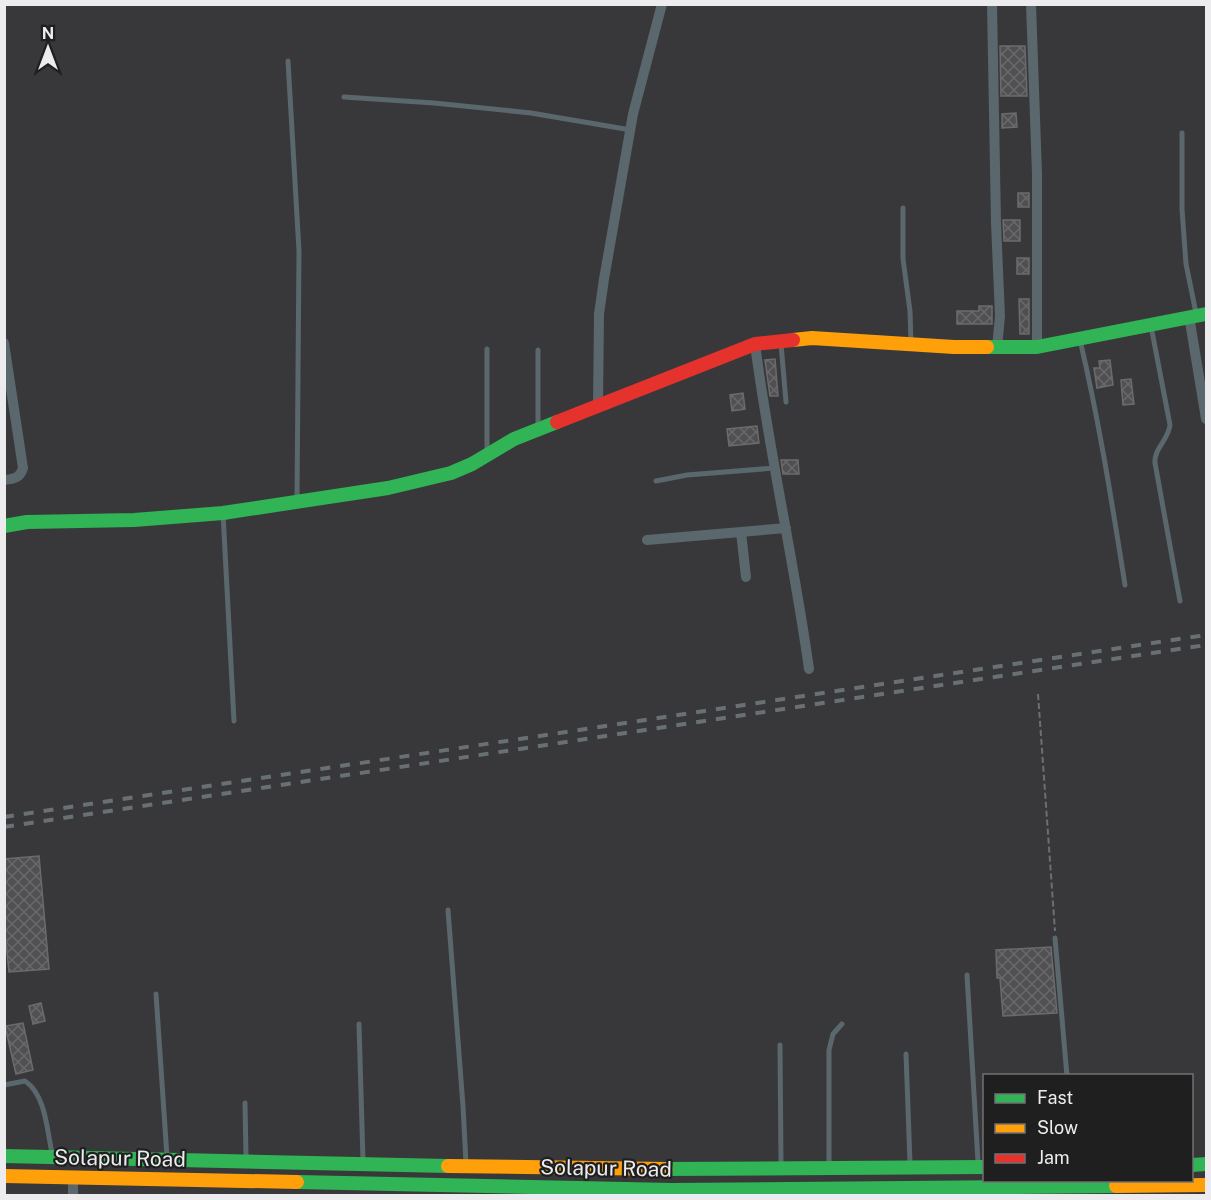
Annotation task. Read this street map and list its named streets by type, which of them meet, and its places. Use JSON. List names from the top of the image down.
{
  "streets": {
    "main road": ["Solapur Road"]
  },
  "legend": ["Fast", "Slow", "Jam"],
  "north": "top"
}
